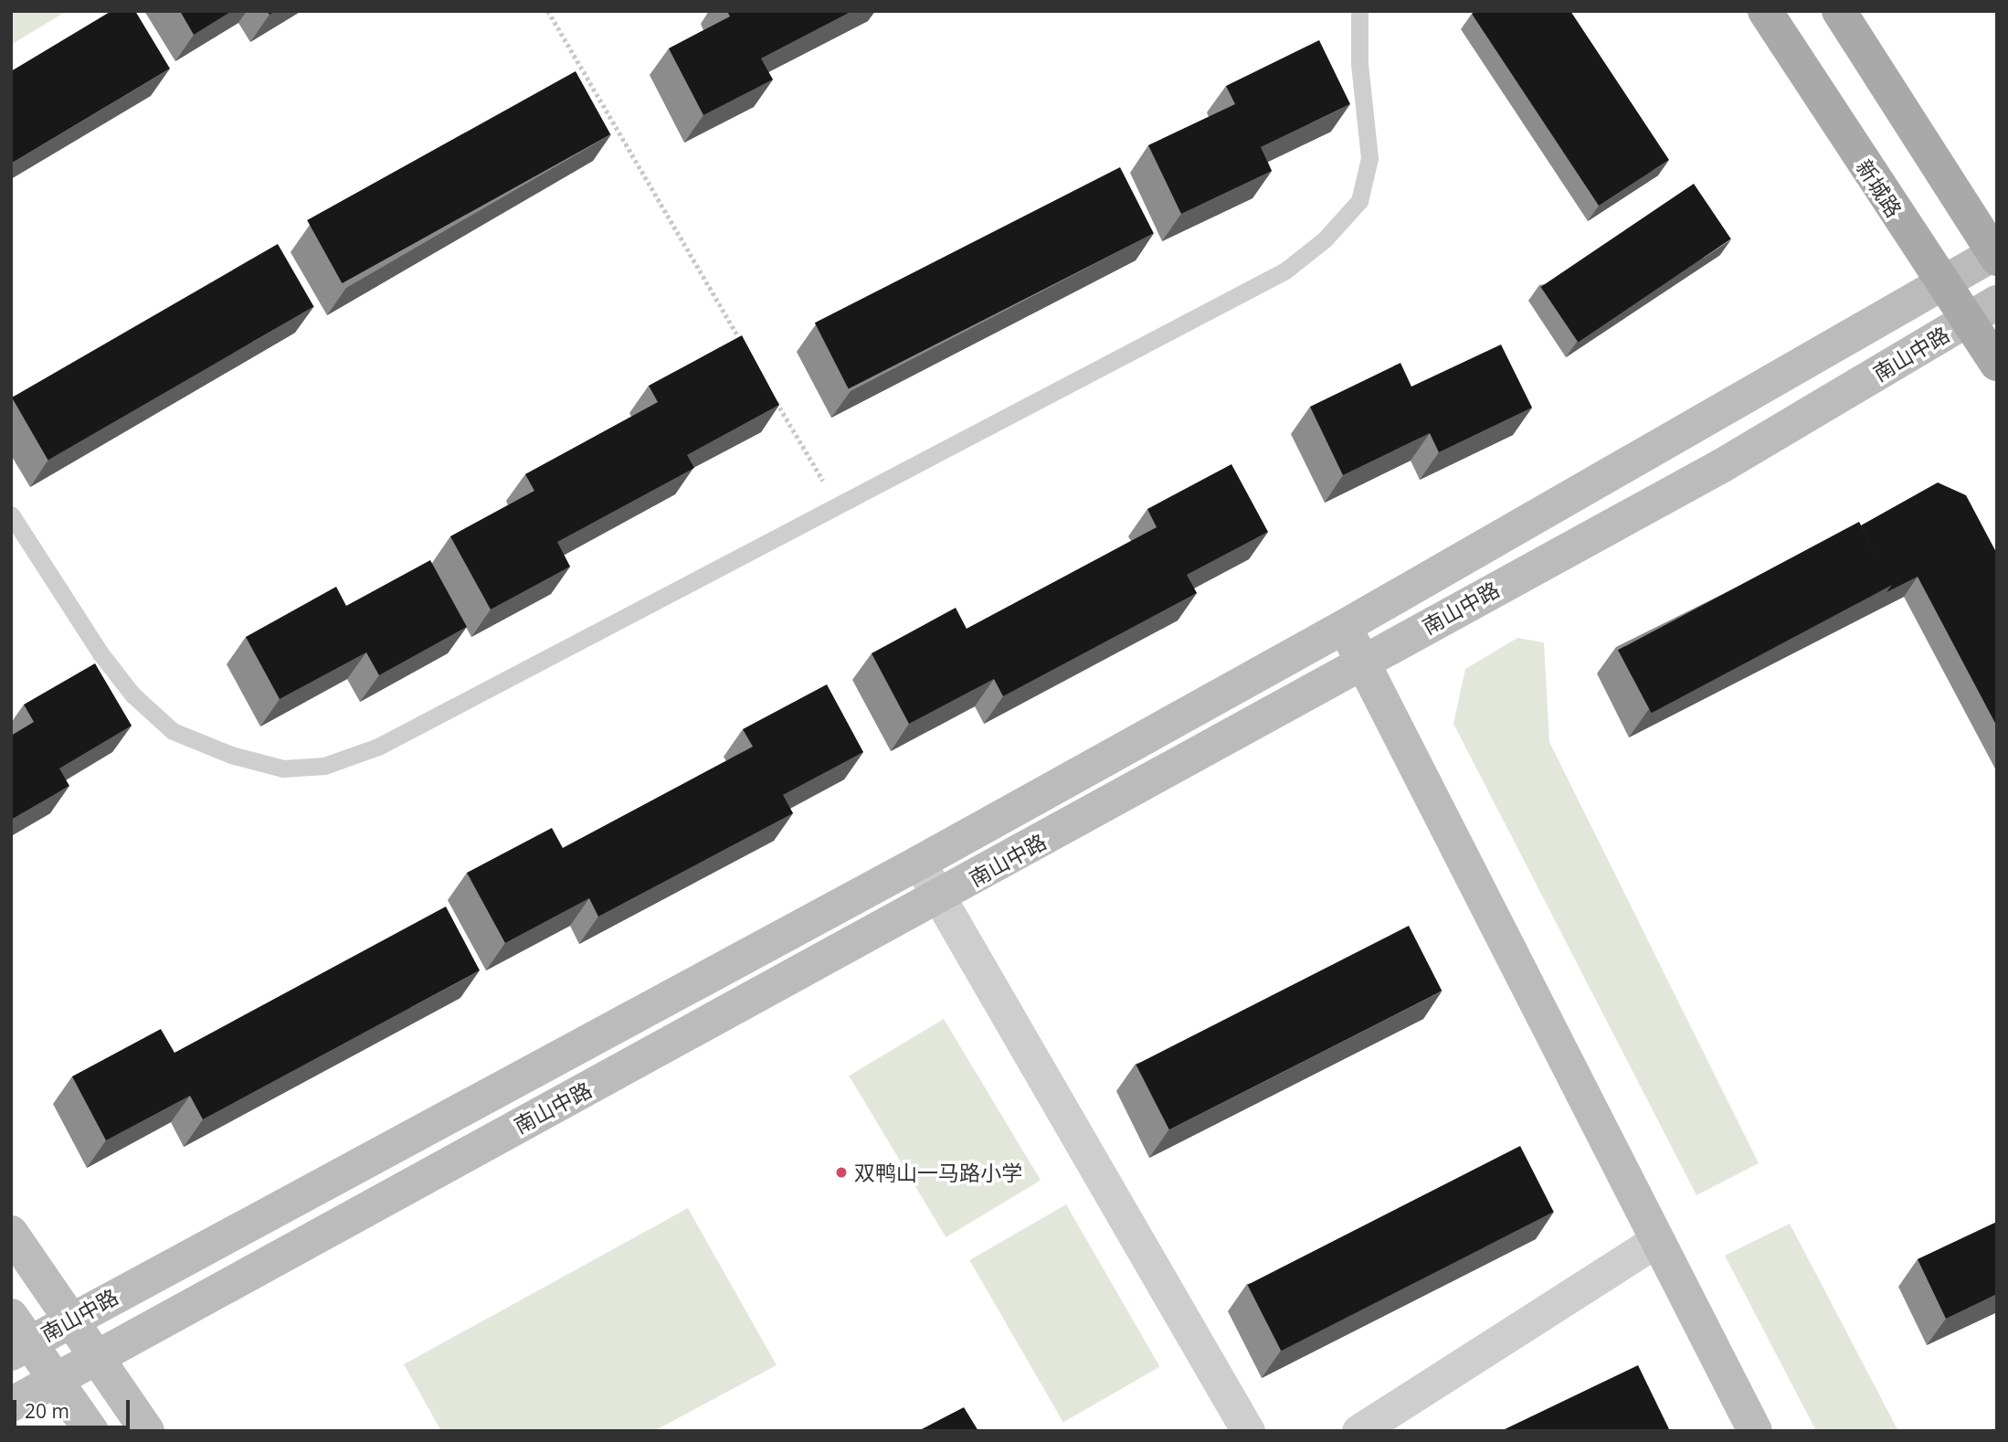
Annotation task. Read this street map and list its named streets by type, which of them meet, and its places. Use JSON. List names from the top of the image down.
{
  "streets": {
    "main road": ["新城路"],
    "street": ["南山中路"]
  },
  "crossings": [
    ["新城路", "南山中路"]
  ],
  "places": ["双鸭山一马路小学"],
  "scale_bar": "20 m"
}
